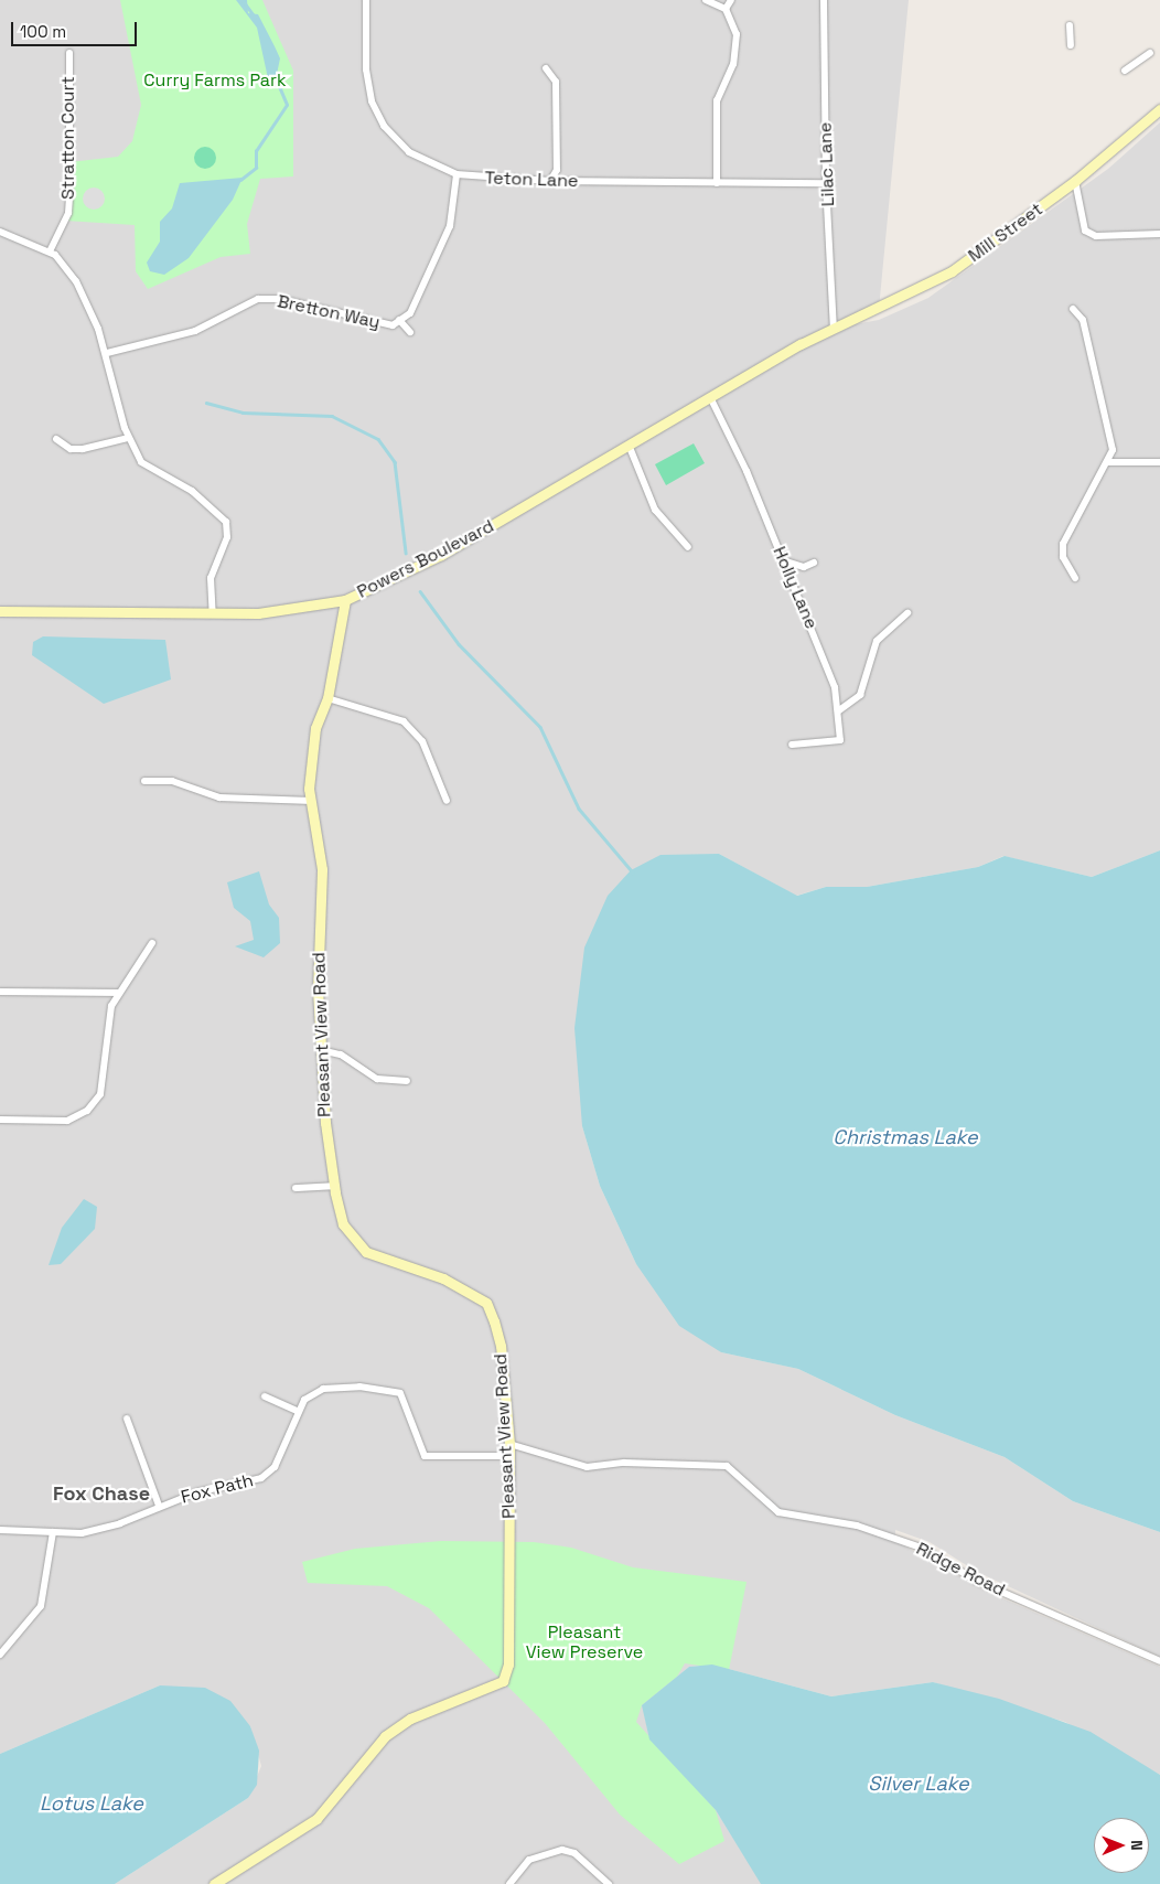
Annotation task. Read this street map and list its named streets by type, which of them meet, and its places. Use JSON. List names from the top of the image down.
{
  "streets": {
    "street": [
      "Stratton Court",
      "Lilac Lane",
      "Teton Lane",
      "Mill Street",
      "Bretton Way",
      "Powers Boulevard",
      "Holly Lane",
      "Pleasant View Road",
      "Fox Path",
      "Ridge Road"
    ]
  },
  "crossings": [
    ["Lilac Lane", "Teton Lane"],
    ["Lilac Lane", "Mill Street"],
    ["Lilac Lane", "Powers Boulevard"],
    ["Teton Lane", "Bretton Way"],
    ["Mill Street", "Powers Boulevard"],
    ["Powers Boulevard", "Holly Lane"],
    ["Powers Boulevard", "Pleasant View Road"],
    ["Pleasant View Road", "Fox Path"],
    ["Pleasant View Road", "Ridge Road"]
  ],
  "districts": ["Fox Chase"],
  "water": ["Christmas Lake", "Silver Lake", "Lotus Lake"],
  "parks": ["Curry Farms Park", "Pleasant View Preserve"],
  "scale_bar": "100 m",
  "north": "right"
}
